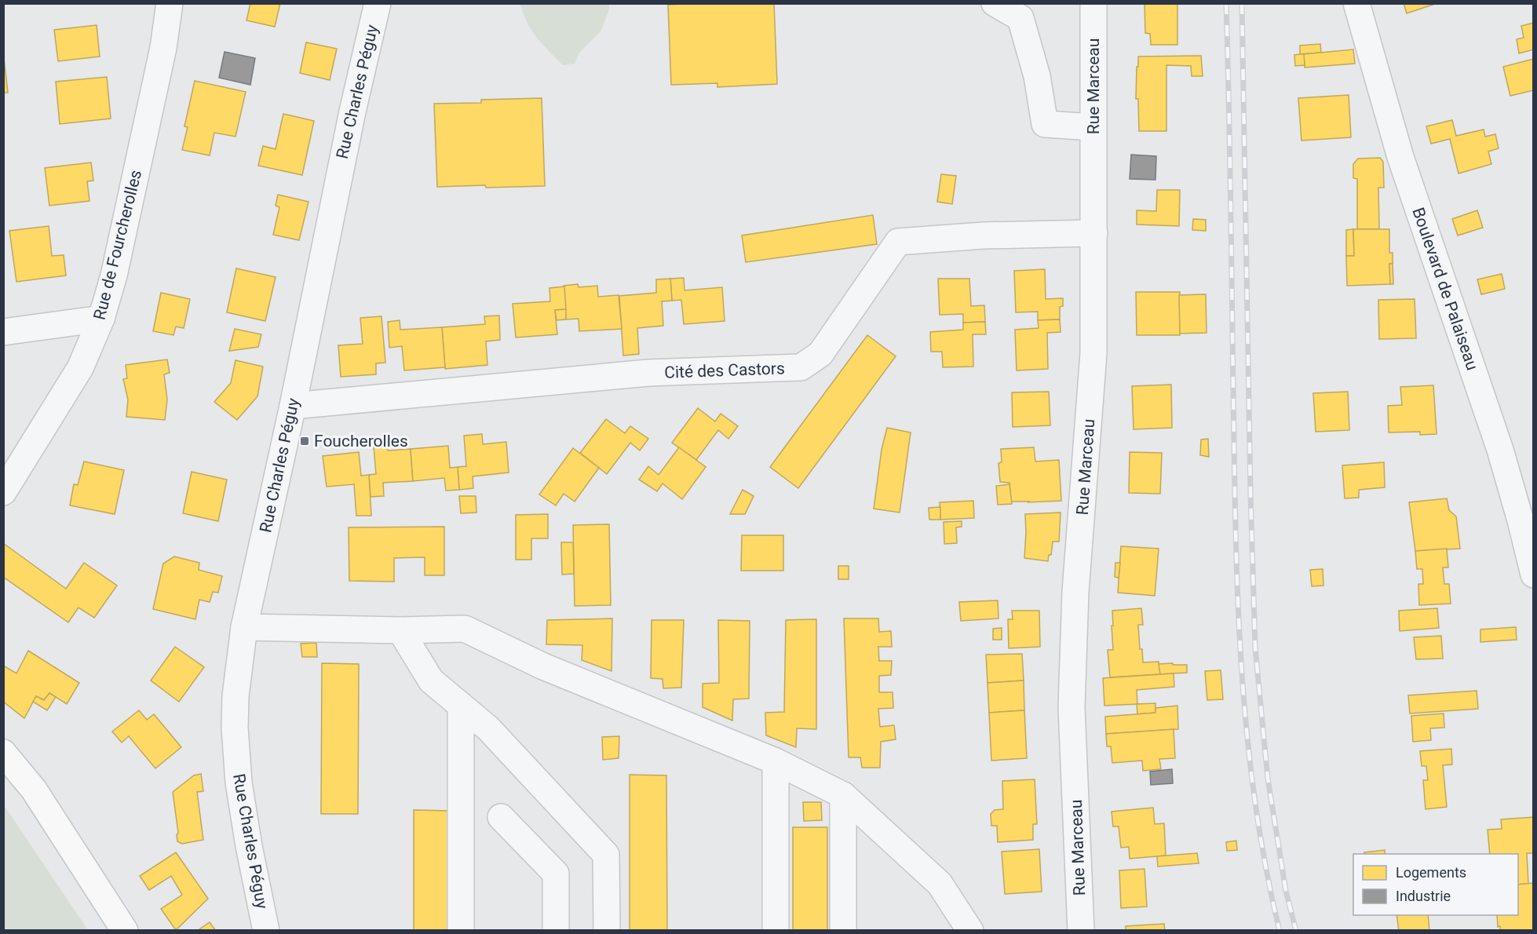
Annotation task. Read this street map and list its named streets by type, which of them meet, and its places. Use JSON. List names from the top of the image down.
{
  "streets": {
    "street": [
      "Rue Marceau",
      "Rue Charles Péguy",
      "Rue de Fourcherolles",
      "Boulevard de Palaiseau",
      "Cité des Castors"
    ]
  },
  "crossings": [
    ["Rue Marceau", "Cité des Castors"],
    ["Rue Charles Péguy", "Cité des Castors"]
  ],
  "places": {
    "transit": ["Foucherolles"]
  },
  "legend": ["Logements", "Industrie"]
}
